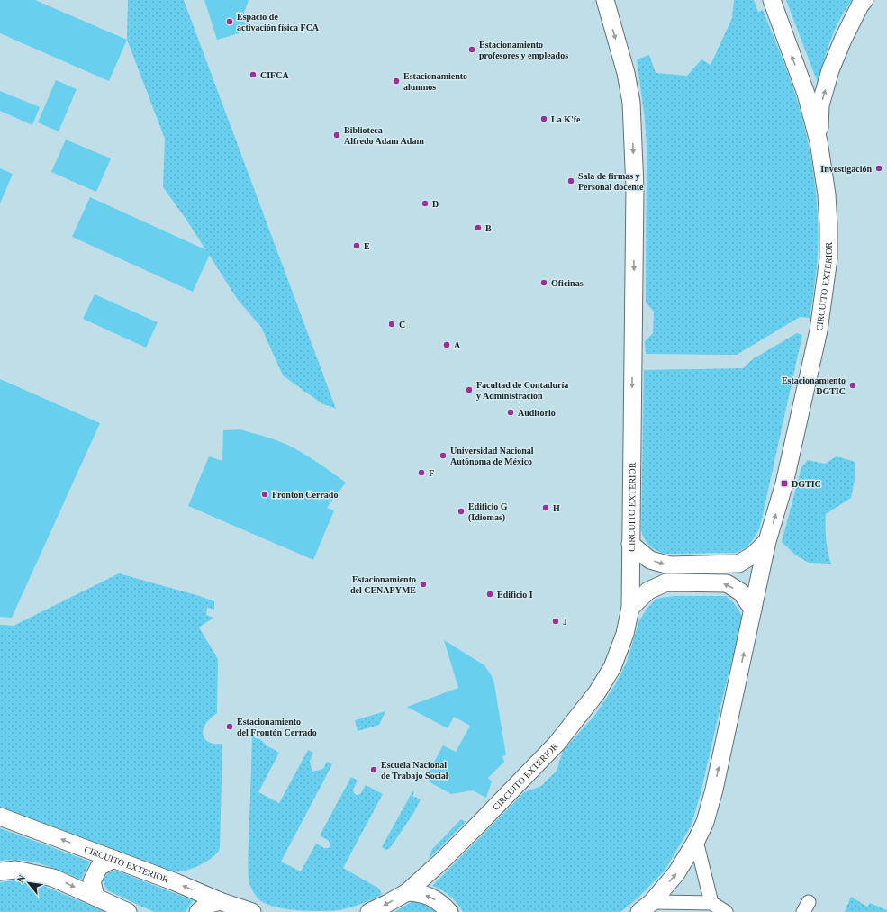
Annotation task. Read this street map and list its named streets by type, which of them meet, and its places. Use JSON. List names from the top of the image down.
{
  "streets": {
    "street": ["CIRCUITO EXTERIOR"]
  },
  "places": {
    "other": [
      "Espacio de activación física FCA",
      "Estacionamiento profesores y empleados",
      "CIFCA",
      "Estacionamiento alumnos",
      "La K'fe",
      "Biblioteca Alfredo Adam Adam",
      "Investigación",
      "Sala de firmas y Personal docente",
      "D",
      "B",
      "E",
      "Oficinas",
      "C",
      "A",
      "Estacionamiento DGTIC",
      "Facultad de Contaduría y Administración",
      "Auditorio",
      "Universidad Nacional Autónoma de México",
      "F",
      "Frontón Cerrado",
      "H",
      "Edificio G (Idiomas)",
      "Estacionamiento del CENAPYME",
      "Edificio I",
      "J",
      "Estacionamiento del Frontón Cerrado",
      "Escuela Nacional de Trabajo Social"
    ],
    "transit": ["DGTIC"]
  },
  "north": "top left"
}
